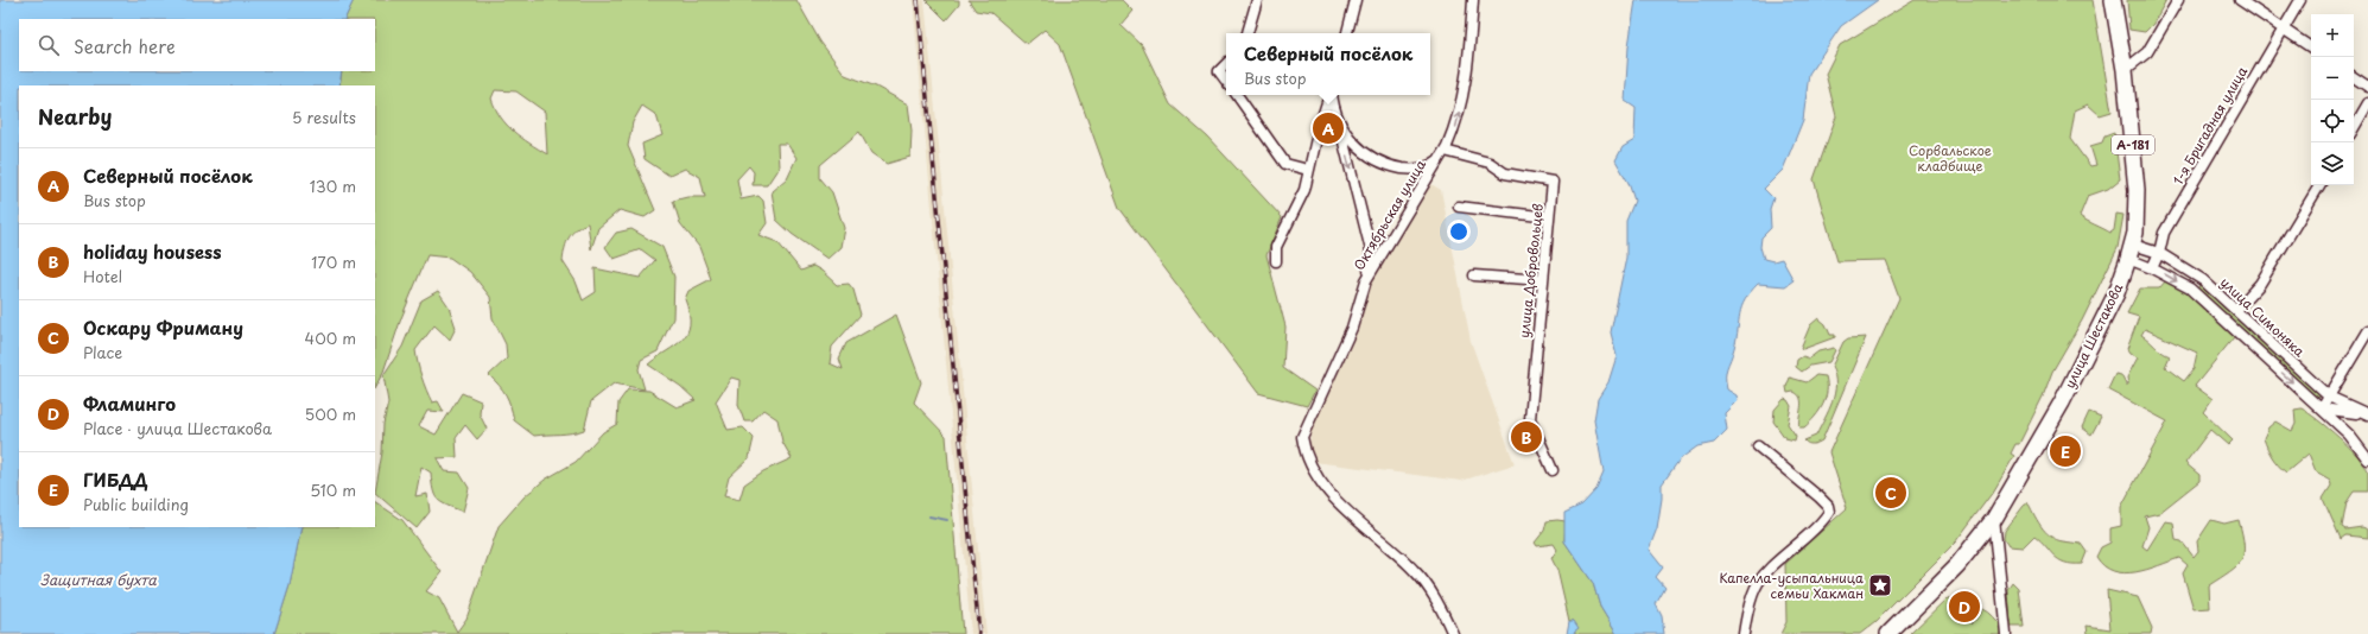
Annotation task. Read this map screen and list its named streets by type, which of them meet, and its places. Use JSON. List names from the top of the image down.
{
  "streets": {
    "main road": ["А-181", "улица Шестакова"],
    "street": [
      "1-я Бригадная улица",
      "Октябрьская улица",
      "улица Добровольцев",
      "улица Симоняка"
    ]
  },
  "crossings": [
    ["1-я Бригадная улица", "улица Симоняка"],
    ["А-181", "улица Шестакова"],
    ["Октябрьская улица", "улица Добровольцев"],
    ["улица Симоняка", "улица Шестакова"]
  ],
  "water": ["Защитная бухта"],
  "parks": ["Сорвальское кладбище"],
  "places": {
    "place": ["Капелла-усыпальница семьи Хакман"]
  },
  "page": {
    "map_buttons": ["+", "−"],
    "search": "Search here",
    "popup": ["Северный посёлок", "Bus stop"],
    "heading": ["Nearby", "5 results"],
    "pins": [
      "A",
      "B",
      "E",
      "C",
      "D"
    ],
    "list": [
      {
        "mark": "A",
        "name": "Северный посёлок",
        "note": "Bus stop",
        "value": "130 m"
      },
      {
        "mark": "B",
        "name": "holiday housess",
        "note": "Hotel",
        "value": "170 m"
      },
      {
        "mark": "C",
        "name": "Оскару Фриману",
        "note": "Place",
        "value": "400 m"
      },
      {
        "mark": "D",
        "name": "Фламинго",
        "note": "Place · улица Шестакова",
        "value": "500 m"
      },
      {
        "mark": "E",
        "name": "ГИБДД",
        "note": "Public building",
        "value": "510 m"
      }
    ]
  }
}
